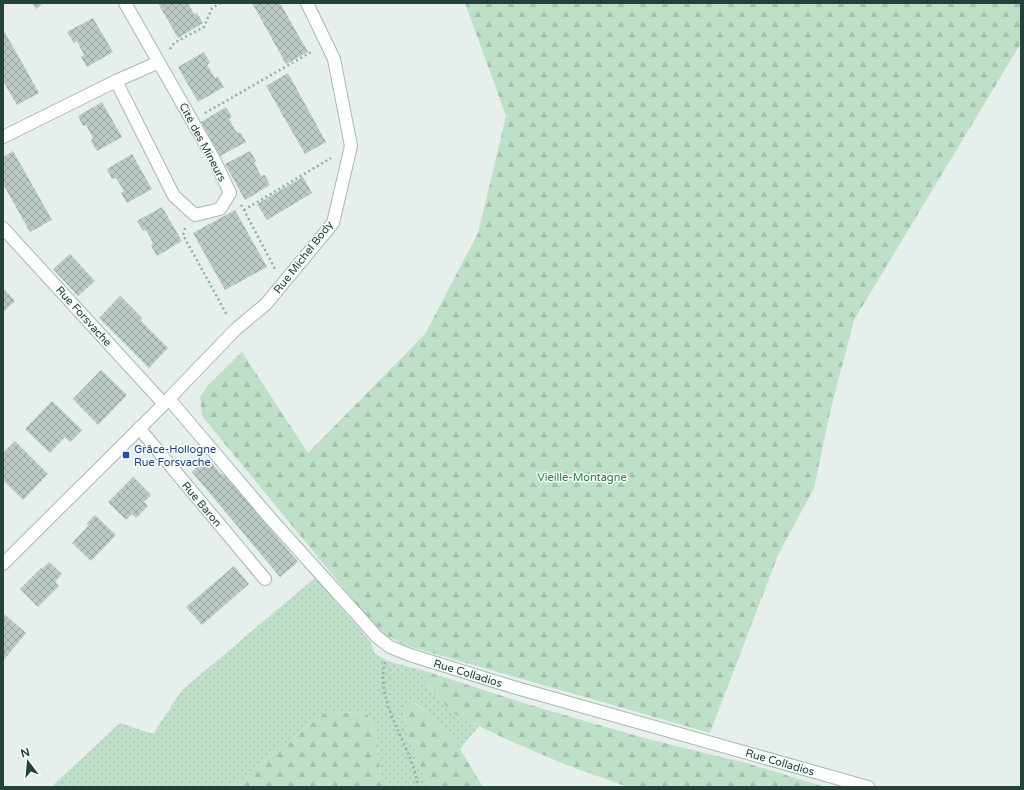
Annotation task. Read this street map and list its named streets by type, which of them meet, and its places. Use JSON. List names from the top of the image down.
{
  "streets": {
    "street": [
      "Cité des Mineurs",
      "Rue Michel Body",
      "Rue Forsvache",
      "Rue Baron",
      "Rue Colladios"
    ]
  },
  "crossings": [
    ["Rue Michel Body", "Rue Forsvache"],
    ["Rue Michel Body", "Rue Colladios"],
    ["Rue Forsvache", "Rue Colladios"]
  ],
  "parks": ["Vieille-Montagne"],
  "places": {
    "transit": ["Grâce-Hollogne Rue Forsvache"]
  },
  "north": "top"
}
